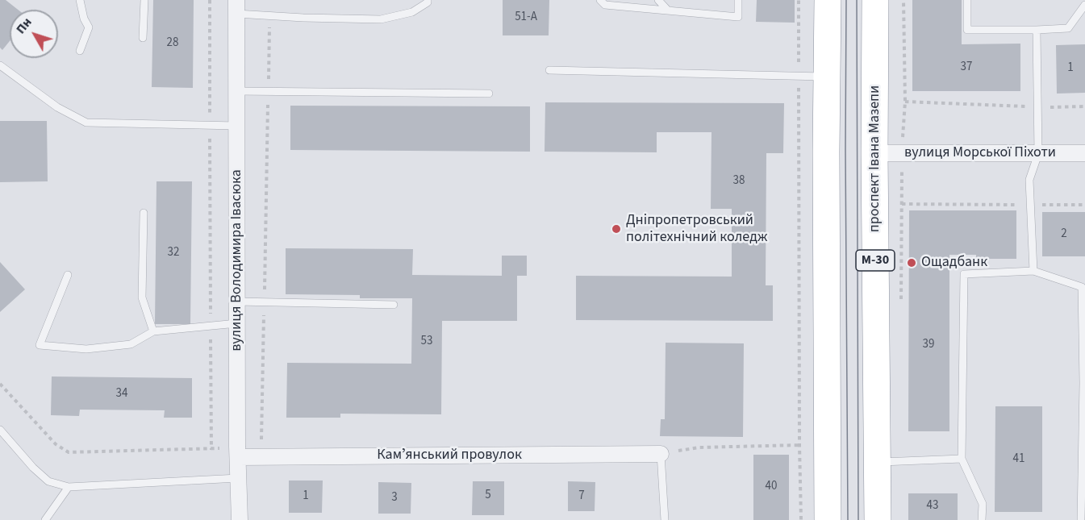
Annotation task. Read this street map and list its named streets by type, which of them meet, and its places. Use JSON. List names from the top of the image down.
{
  "streets": {
    "highway": ["проспект Івана Мазепи", "М-30"],
    "street": ["вулиця Морської Піхоти", "вулиця Володимира Івасюка", "Камʼянський провулок"]
  },
  "crossings": [
    ["вулиця Морської Піхоти", "проспект Івана Мазепи"],
    ["вулиця Володимира Івасюка", "Камʼянський провулок"]
  ],
  "places": ["Дніпропетровський політехнічний коледж", "Ощадбанк"],
  "house_numbers": [
    "51-А",
    "28",
    "37",
    "1",
    "38",
    "2",
    "32",
    "53",
    "39",
    "34",
    "41",
    "40",
    "5",
    "1",
    "7",
    "3",
    "43"
  ],
  "north": "top left"
}
